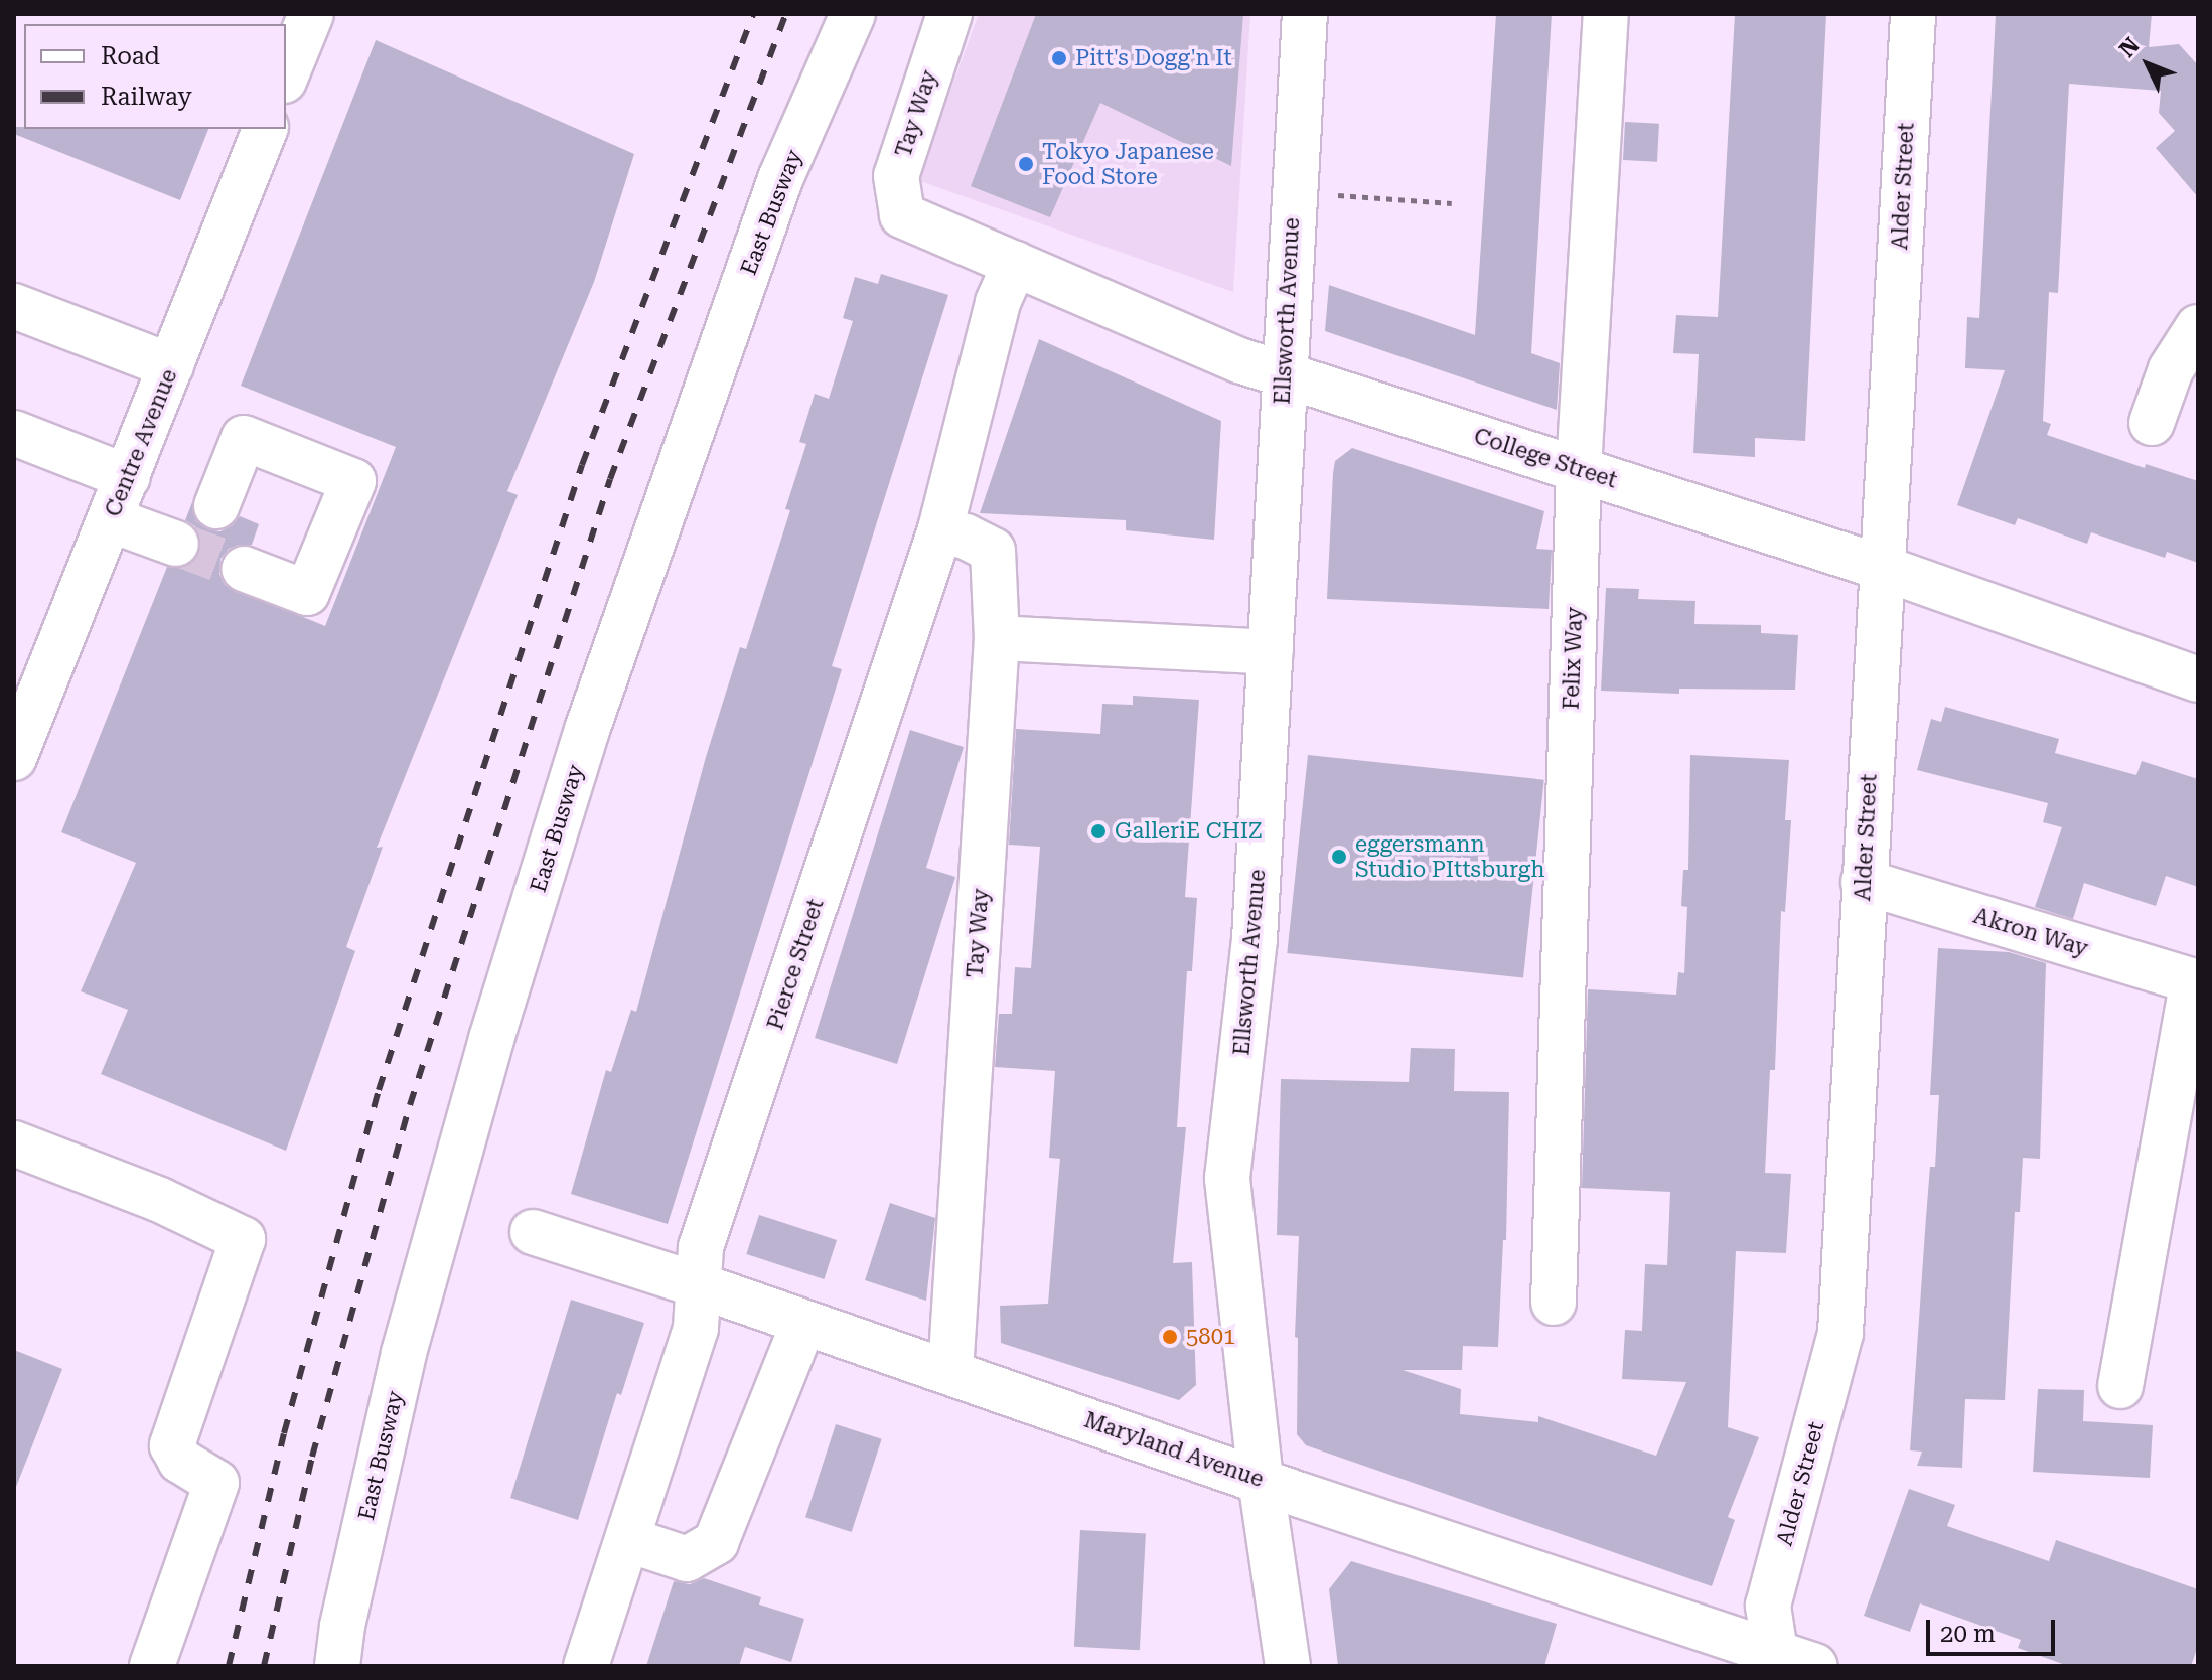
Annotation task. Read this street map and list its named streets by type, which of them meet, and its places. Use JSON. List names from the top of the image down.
{
  "streets": {
    "street": [
      "Tay Way",
      "Alder Street",
      "East Busway",
      "Ellsworth Avenue",
      "Centre Avenue",
      "College Street",
      "Felix Way",
      "Akron Way",
      "Pierce Street",
      "Maryland Avenue"
    ]
  },
  "crossings": [
    ["Tay Way", "College Street"],
    ["Tay Way", "Pierce Street"],
    ["Tay Way", "Maryland Avenue"],
    ["Alder Street", "College Street"],
    ["Alder Street", "Akron Way"],
    ["Alder Street", "Maryland Avenue"],
    ["Ellsworth Avenue", "College Street"],
    ["Ellsworth Avenue", "Maryland Avenue"],
    ["College Street", "Felix Way"],
    ["College Street", "Pierce Street"],
    ["Pierce Street", "Maryland Avenue"]
  ],
  "places": [
    "Pitt's Dogg'n It",
    "Tokyo Japanese Food Store",
    "GalleriE CHIZ",
    "eggersmann Studio PIttsburgh",
    "5801"
  ],
  "legend": ["Road", "Railway"],
  "scale_bar": "20 m",
  "north": "top left"
}
